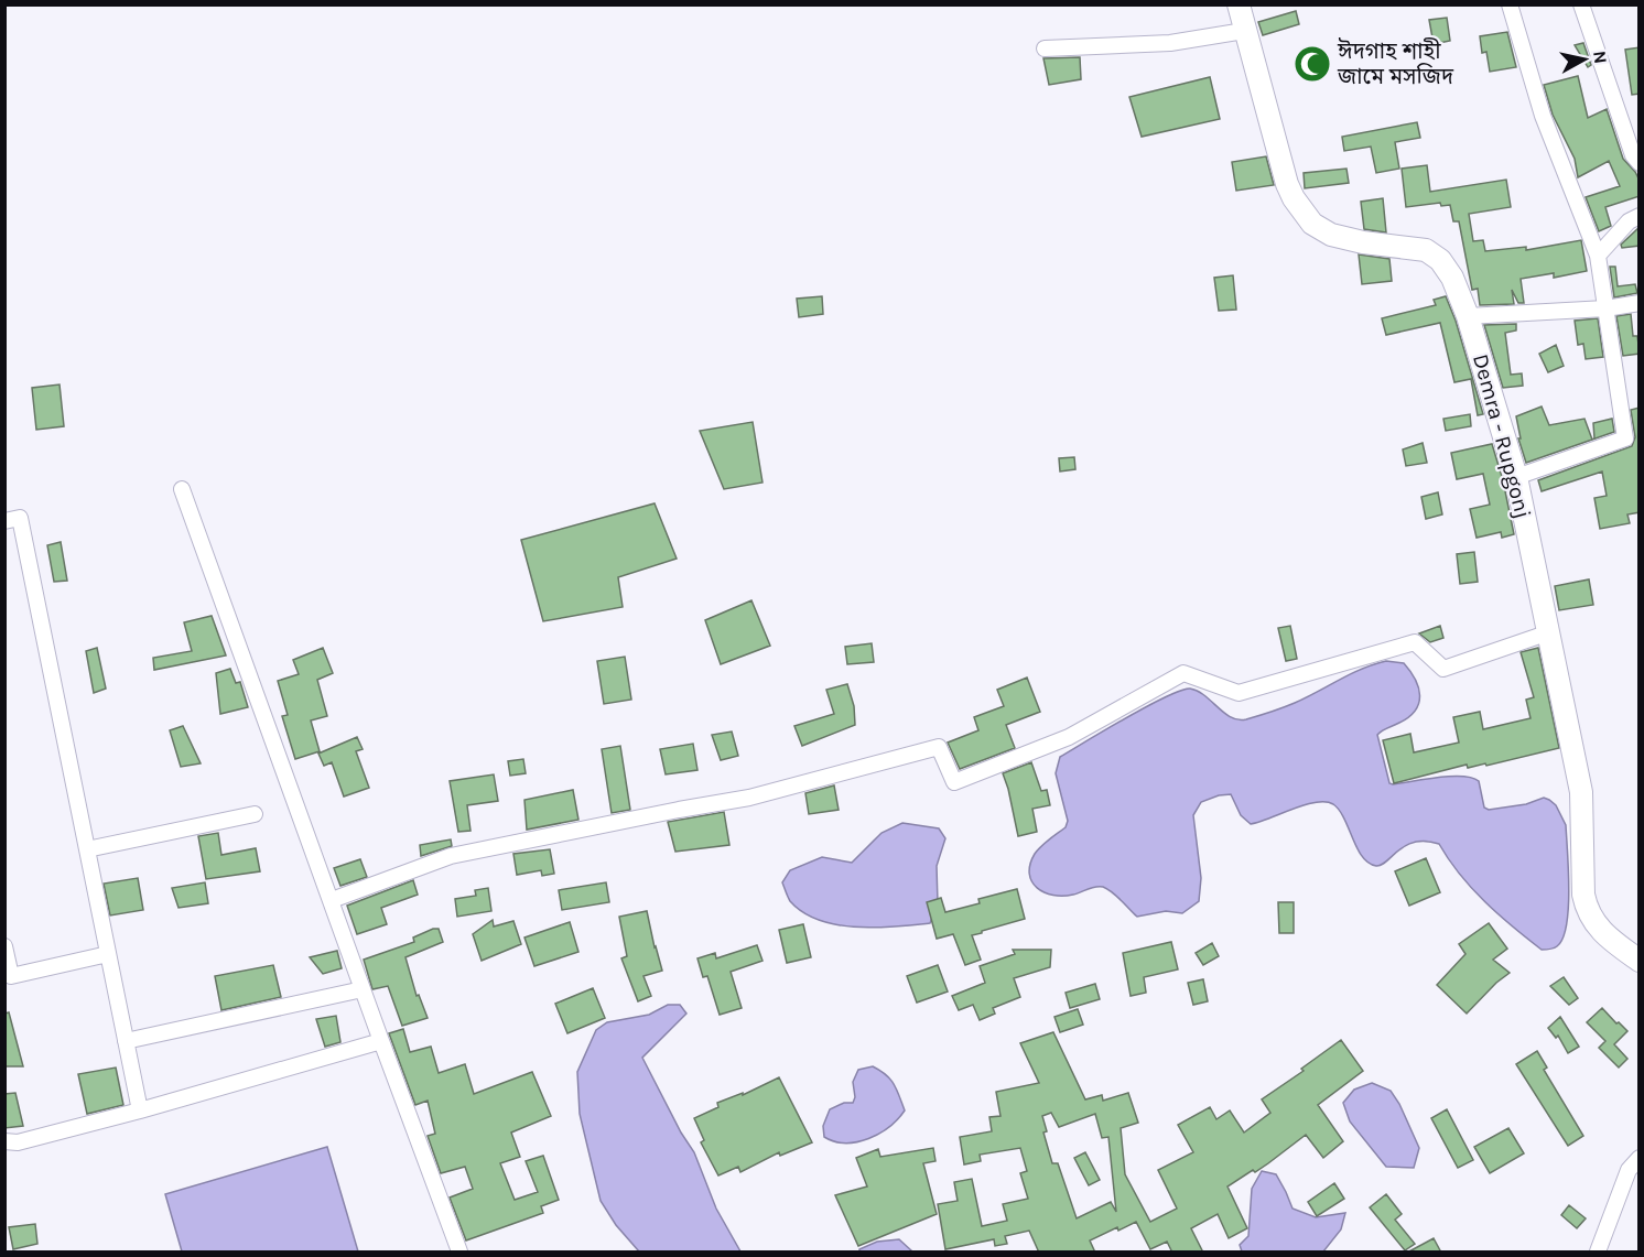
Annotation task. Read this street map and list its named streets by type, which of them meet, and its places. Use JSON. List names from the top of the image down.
{
  "streets": {
    "street": ["Demra - Rupgonj"]
  },
  "places": {
    "mosque": ["ঈদগাহ শাহী জামে মসজিদ"]
  },
  "north": "right"
}
